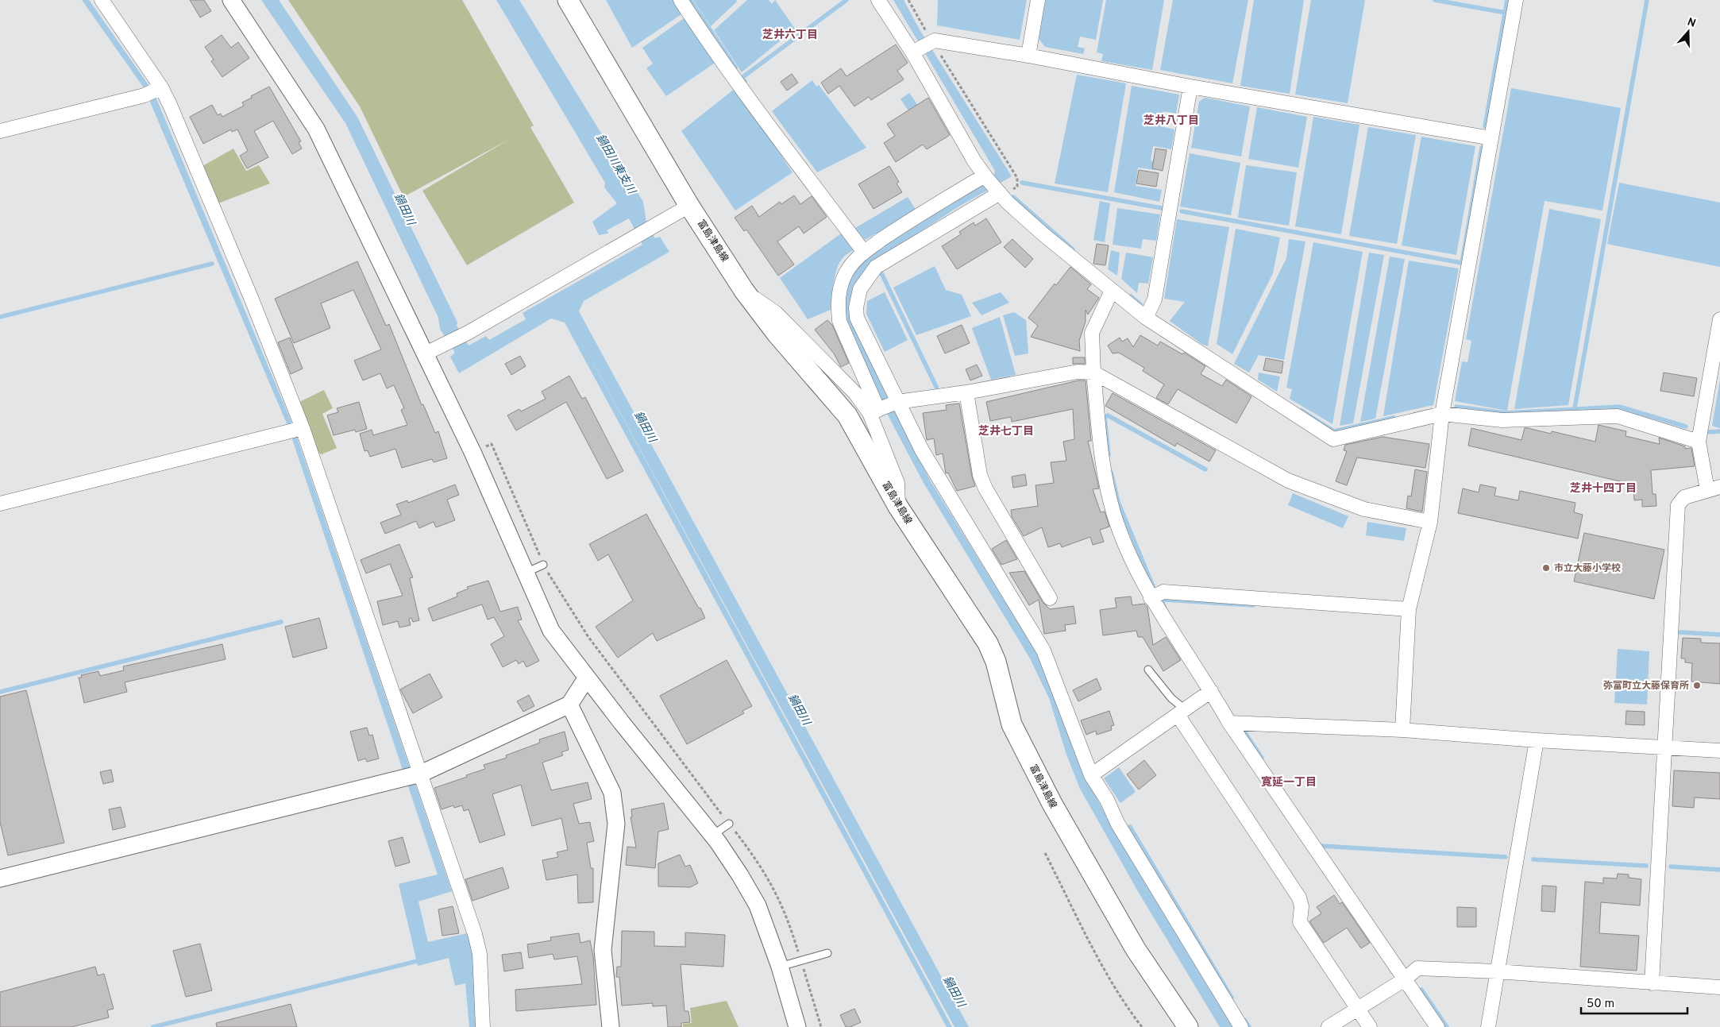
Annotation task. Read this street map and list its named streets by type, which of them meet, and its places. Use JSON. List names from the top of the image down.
{
  "streets": {
    "main road": ["富島津島線"]
  },
  "districts": [
    "芝井六丁目",
    "芝井八丁目",
    "芝井七丁目",
    "芝井十四丁目",
    "寛延一丁目"
  ],
  "water": ["鍋田川東支川", "鍋田川"],
  "places": ["市立大藤小学校", "弥富町立大藤保育所"],
  "scale_bar": "50 m",
  "north": "top"
}
